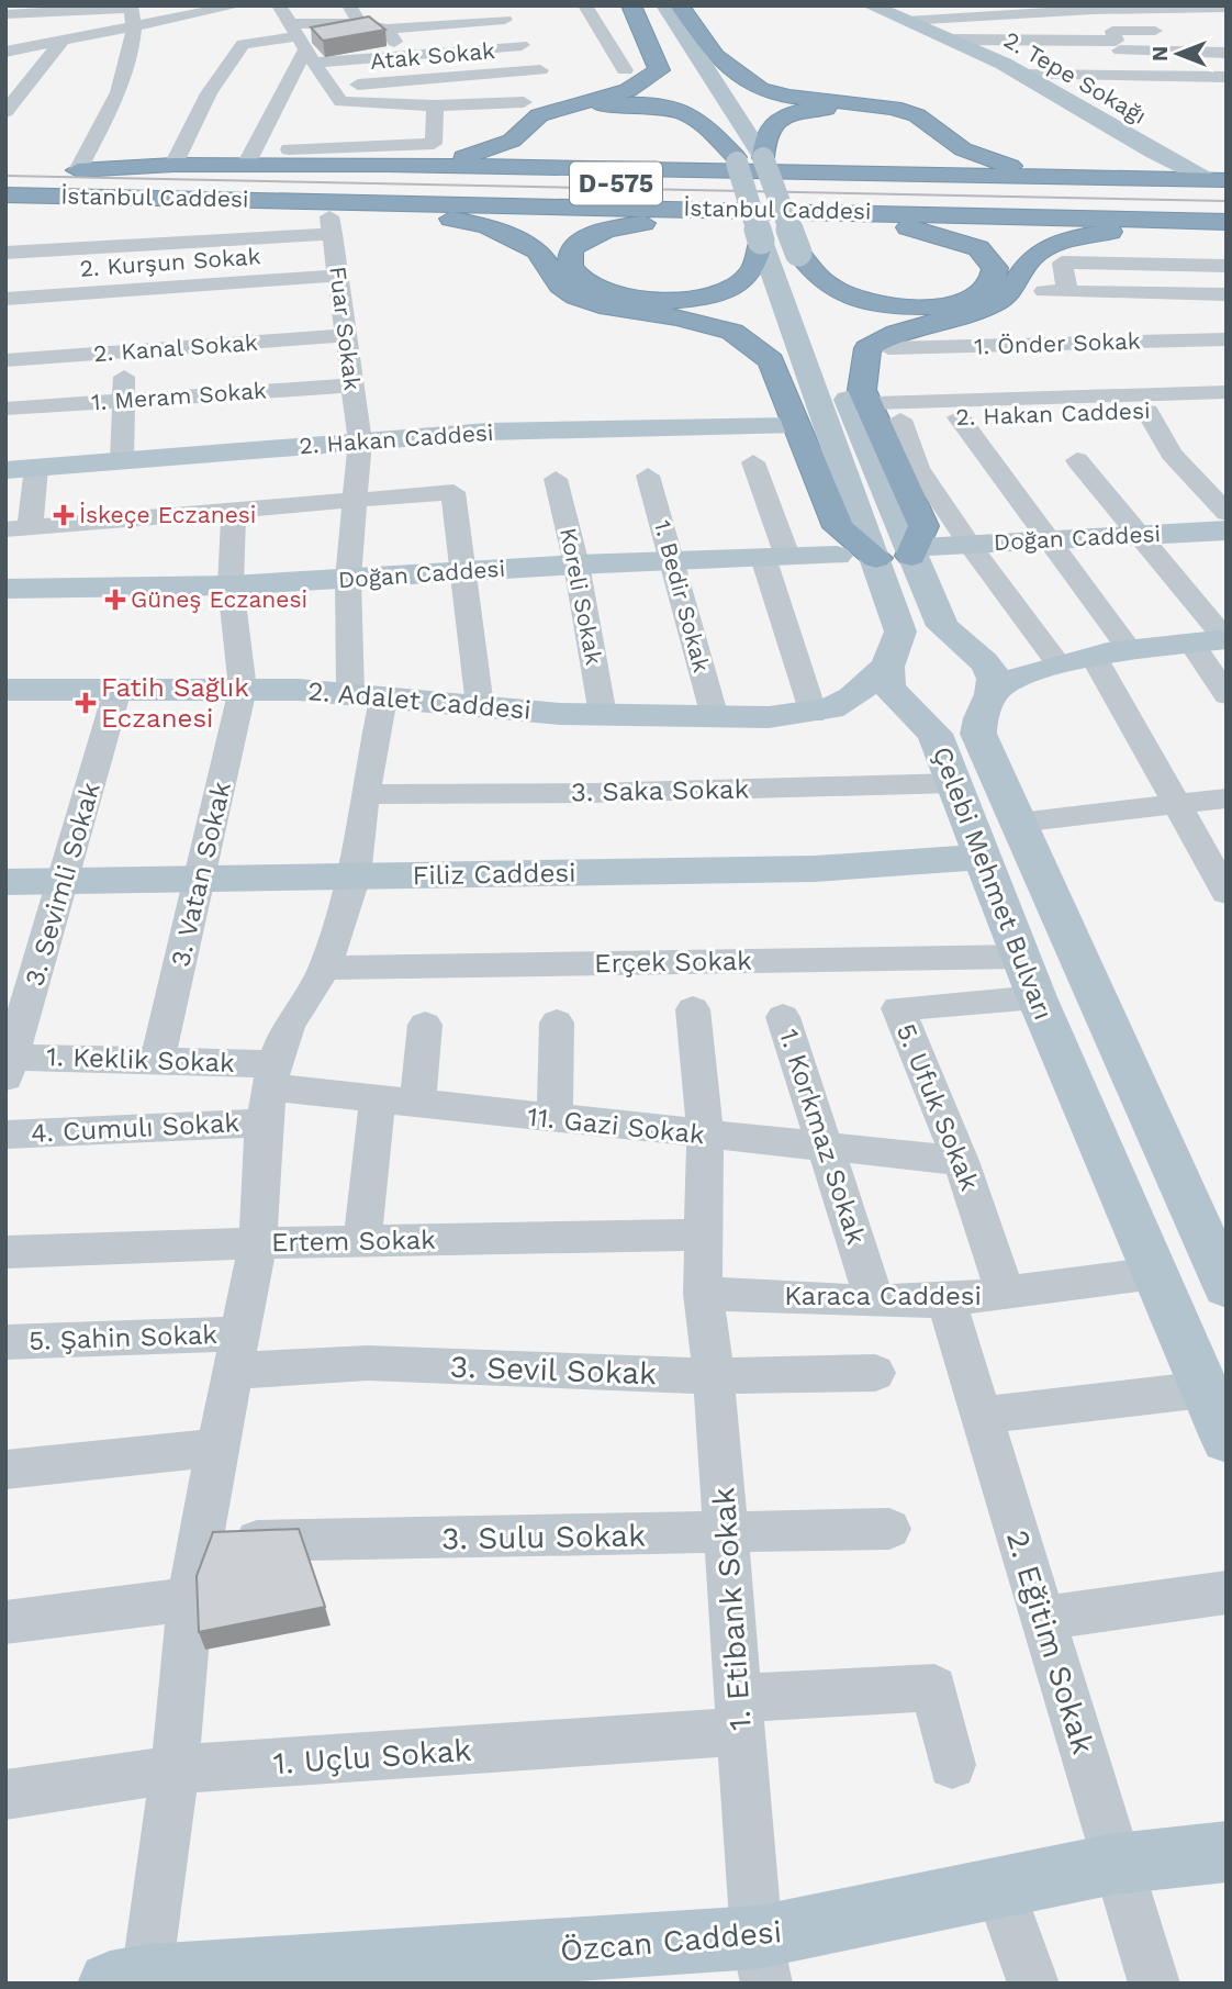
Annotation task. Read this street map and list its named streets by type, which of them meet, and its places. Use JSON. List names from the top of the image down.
{
  "streets": {
    "highway": ["D-575", "İstanbul Caddesi"],
    "main road": [
      "2. Tepe Sokağı",
      "2. Hakan Caddesi",
      "Doğan Caddesi",
      "2. Adalet Caddesi",
      "Filiz Caddesi",
      "Çelebi Mehmet Bulvarı",
      "Özcan Caddesi"
    ],
    "street": [
      "Atak Sokak",
      "2. Kurşun Sokak",
      "Fuar Sokak",
      "1. Önder Sokak",
      "2. Kanal Sokak",
      "1. Meram Sokak",
      "Koreli Sokak",
      "1. Bedir Sokak",
      "3. Saka Sokak",
      "3. Vatan Sokak",
      "3. Sevimli Sokak",
      "Erçek Sokak",
      "1. Keklik Sokak",
      "5. Ufuk Sokak",
      "11. Gazi Sokak",
      "4. Cumulı Sokak",
      "1. Korkmaz Sokak",
      "Ertem Sokak",
      "Karaca Caddesi",
      "5. Şahin Sokak",
      "3. Sevil Sokak",
      "3. Sulu Sokak",
      "1. Etibank Sokak",
      "2. Eğitim Sokak",
      "1. Uçlu Sokak"
    ]
  },
  "crossings": [
    ["2. Tepe Sokağı", "İstanbul Caddesi"],
    ["2. Kurşun Sokak", "Fuar Sokak"],
    ["Fuar Sokak", "2. Kanal Sokak"],
    ["Fuar Sokak", "1. Meram Sokak"],
    ["Fuar Sokak", "2. Hakan Caddesi"],
    ["Fuar Sokak", "Doğan Caddesi"],
    ["Fuar Sokak", "2. Adalet Caddesi"],
    ["Fuar Sokak", "3. Saka Sokak"],
    ["Fuar Sokak", "Filiz Caddesi"],
    ["Fuar Sokak", "Erçek Sokak"],
    ["Fuar Sokak", "1. Keklik Sokak"],
    ["Fuar Sokak", "11. Gazi Sokak"],
    ["Fuar Sokak", "4. Cumulı Sokak"],
    ["Fuar Sokak", "Ertem Sokak"],
    ["Fuar Sokak", "5. Şahin Sokak"],
    ["Fuar Sokak", "3. Sevil Sokak"],
    ["Fuar Sokak", "3. Sulu Sokak"],
    ["Fuar Sokak", "1. Uçlu Sokak"],
    ["Fuar Sokak", "Özcan Caddesi"],
    ["Doğan Caddesi", "Koreli Sokak"],
    ["Doğan Caddesi", "1. Bedir Sokak"],
    ["Doğan Caddesi", "3. Vatan Sokak"],
    ["Doğan Caddesi", "Çelebi Mehmet Bulvarı"],
    ["Koreli Sokak", "2. Adalet Caddesi"],
    ["1. Bedir Sokak", "2. Adalet Caddesi"],
    ["2. Adalet Caddesi", "3. Vatan Sokak"],
    ["2. Adalet Caddesi", "Çelebi Mehmet Bulvarı"],
    ["2. Adalet Caddesi", "3. Sevimli Sokak"],
    ["3. Saka Sokak", "Çelebi Mehmet Bulvarı"],
    ["3. Vatan Sokak", "Filiz Caddesi"],
    ["3. Vatan Sokak", "1. Keklik Sokak"],
    ["Filiz Caddesi", "Çelebi Mehmet Bulvarı"],
    ["Filiz Caddesi", "3. Sevimli Sokak"],
    ["Çelebi Mehmet Bulvarı", "Erçek Sokak"],
    ["Çelebi Mehmet Bulvarı", "5. Ufuk Sokak"],
    ["Çelebi Mehmet Bulvarı", "Karaca Caddesi"],
    ["3. Sevimli Sokak", "1. Keklik Sokak"],
    ["1. Keklik Sokak", "11. Gazi Sokak"],
    ["1. Keklik Sokak", "4. Cumulı Sokak"],
    ["5. Ufuk Sokak", "11. Gazi Sokak"],
    ["5. Ufuk Sokak", "Karaca Caddesi"],
    ["11. Gazi Sokak", "4. Cumulı Sokak"],
    ["11. Gazi Sokak", "1. Korkmaz Sokak"],
    ["11. Gazi Sokak", "1. Etibank Sokak"],
    ["1. Korkmaz Sokak", "Karaca Caddesi"],
    ["Ertem Sokak", "1. Etibank Sokak"],
    ["Karaca Caddesi", "1. Etibank Sokak"],
    ["Karaca Caddesi", "2. Eğitim Sokak"],
    ["5. Şahin Sokak", "3. Sevil Sokak"],
    ["3. Sevil Sokak", "1. Etibank Sokak"],
    ["3. Sulu Sokak", "1. Etibank Sokak"],
    ["1. Etibank Sokak", "1. Uçlu Sokak"],
    ["1. Etibank Sokak", "Özcan Caddesi"],
    ["2. Eğitim Sokak", "Özcan Caddesi"]
  ],
  "places": {
    "health": ["İskeçe Eczanesi", "Güneş Eczanesi", "Fatih Sağlık Eczanesi"]
  },
  "north": "left"
}
